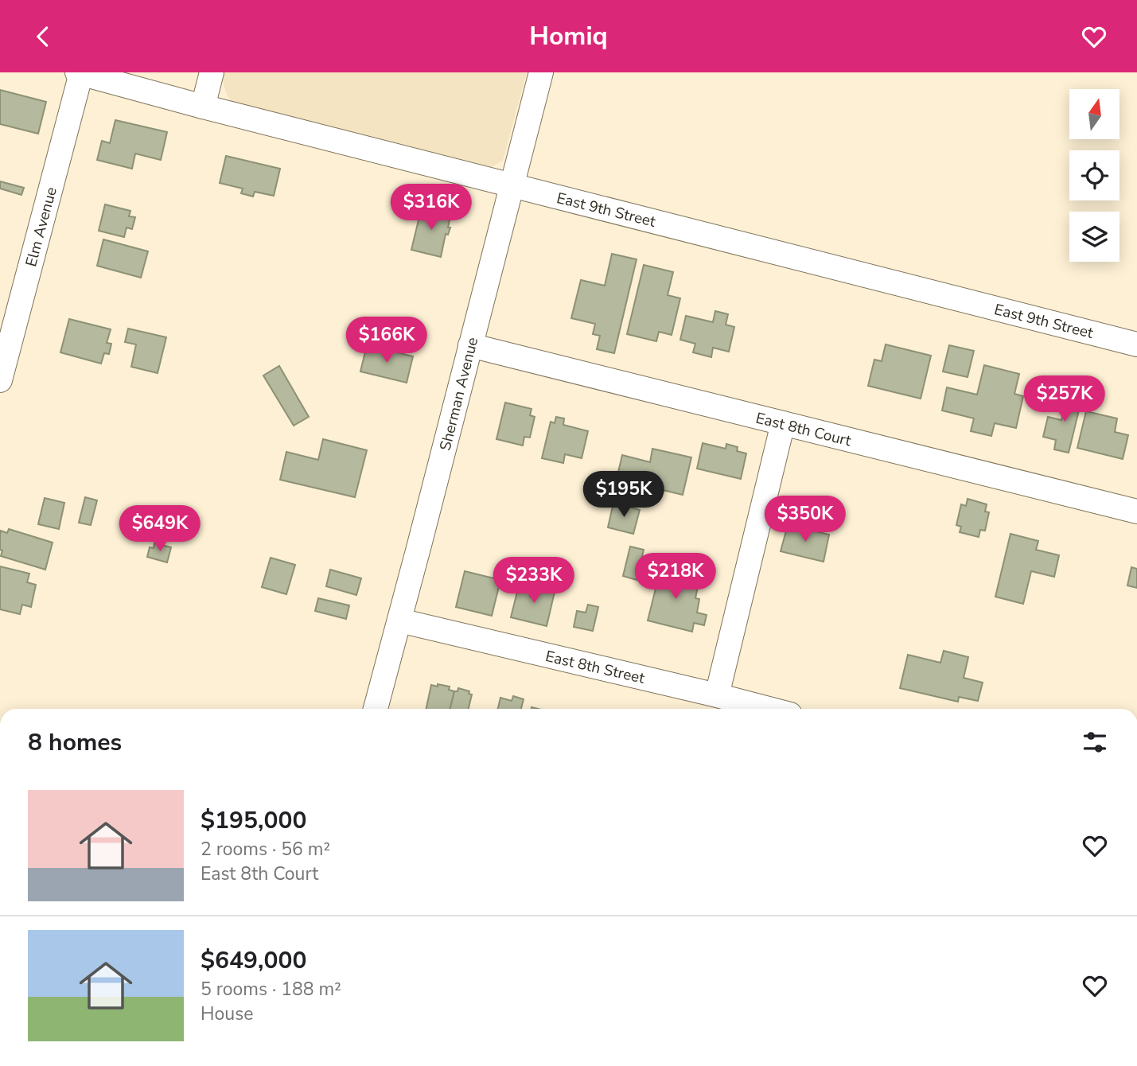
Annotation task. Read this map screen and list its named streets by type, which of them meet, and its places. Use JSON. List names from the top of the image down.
{
  "streets": {
    "street": [
      "East 9th Street",
      "Elm Avenue",
      "Sherman Avenue",
      "East 8th Court",
      "East 8th Street"
    ]
  },
  "crossings": [
    ["East 9th Street", "Elm Avenue"],
    ["East 9th Street", "Sherman Avenue"],
    ["Sherman Avenue", "East 8th Court"],
    ["Sherman Avenue", "East 8th Street"]
  ],
  "north": "top",
  "page": {
    "header": "Homiq",
    "price": [
      "$316K",
      "$166K",
      "$257K",
      "$195K",
      "$350K",
      "$649K",
      "$218K",
      "$233K"
    ],
    "heading": "8 homes",
    "list": [
      {
        "name": "$195,000",
        "note": "2 rooms · 56 m² · East 8th Court"
      },
      {
        "name": "$649,000",
        "note": "5 rooms · 188 m² · House"
      }
    ]
  }
}
